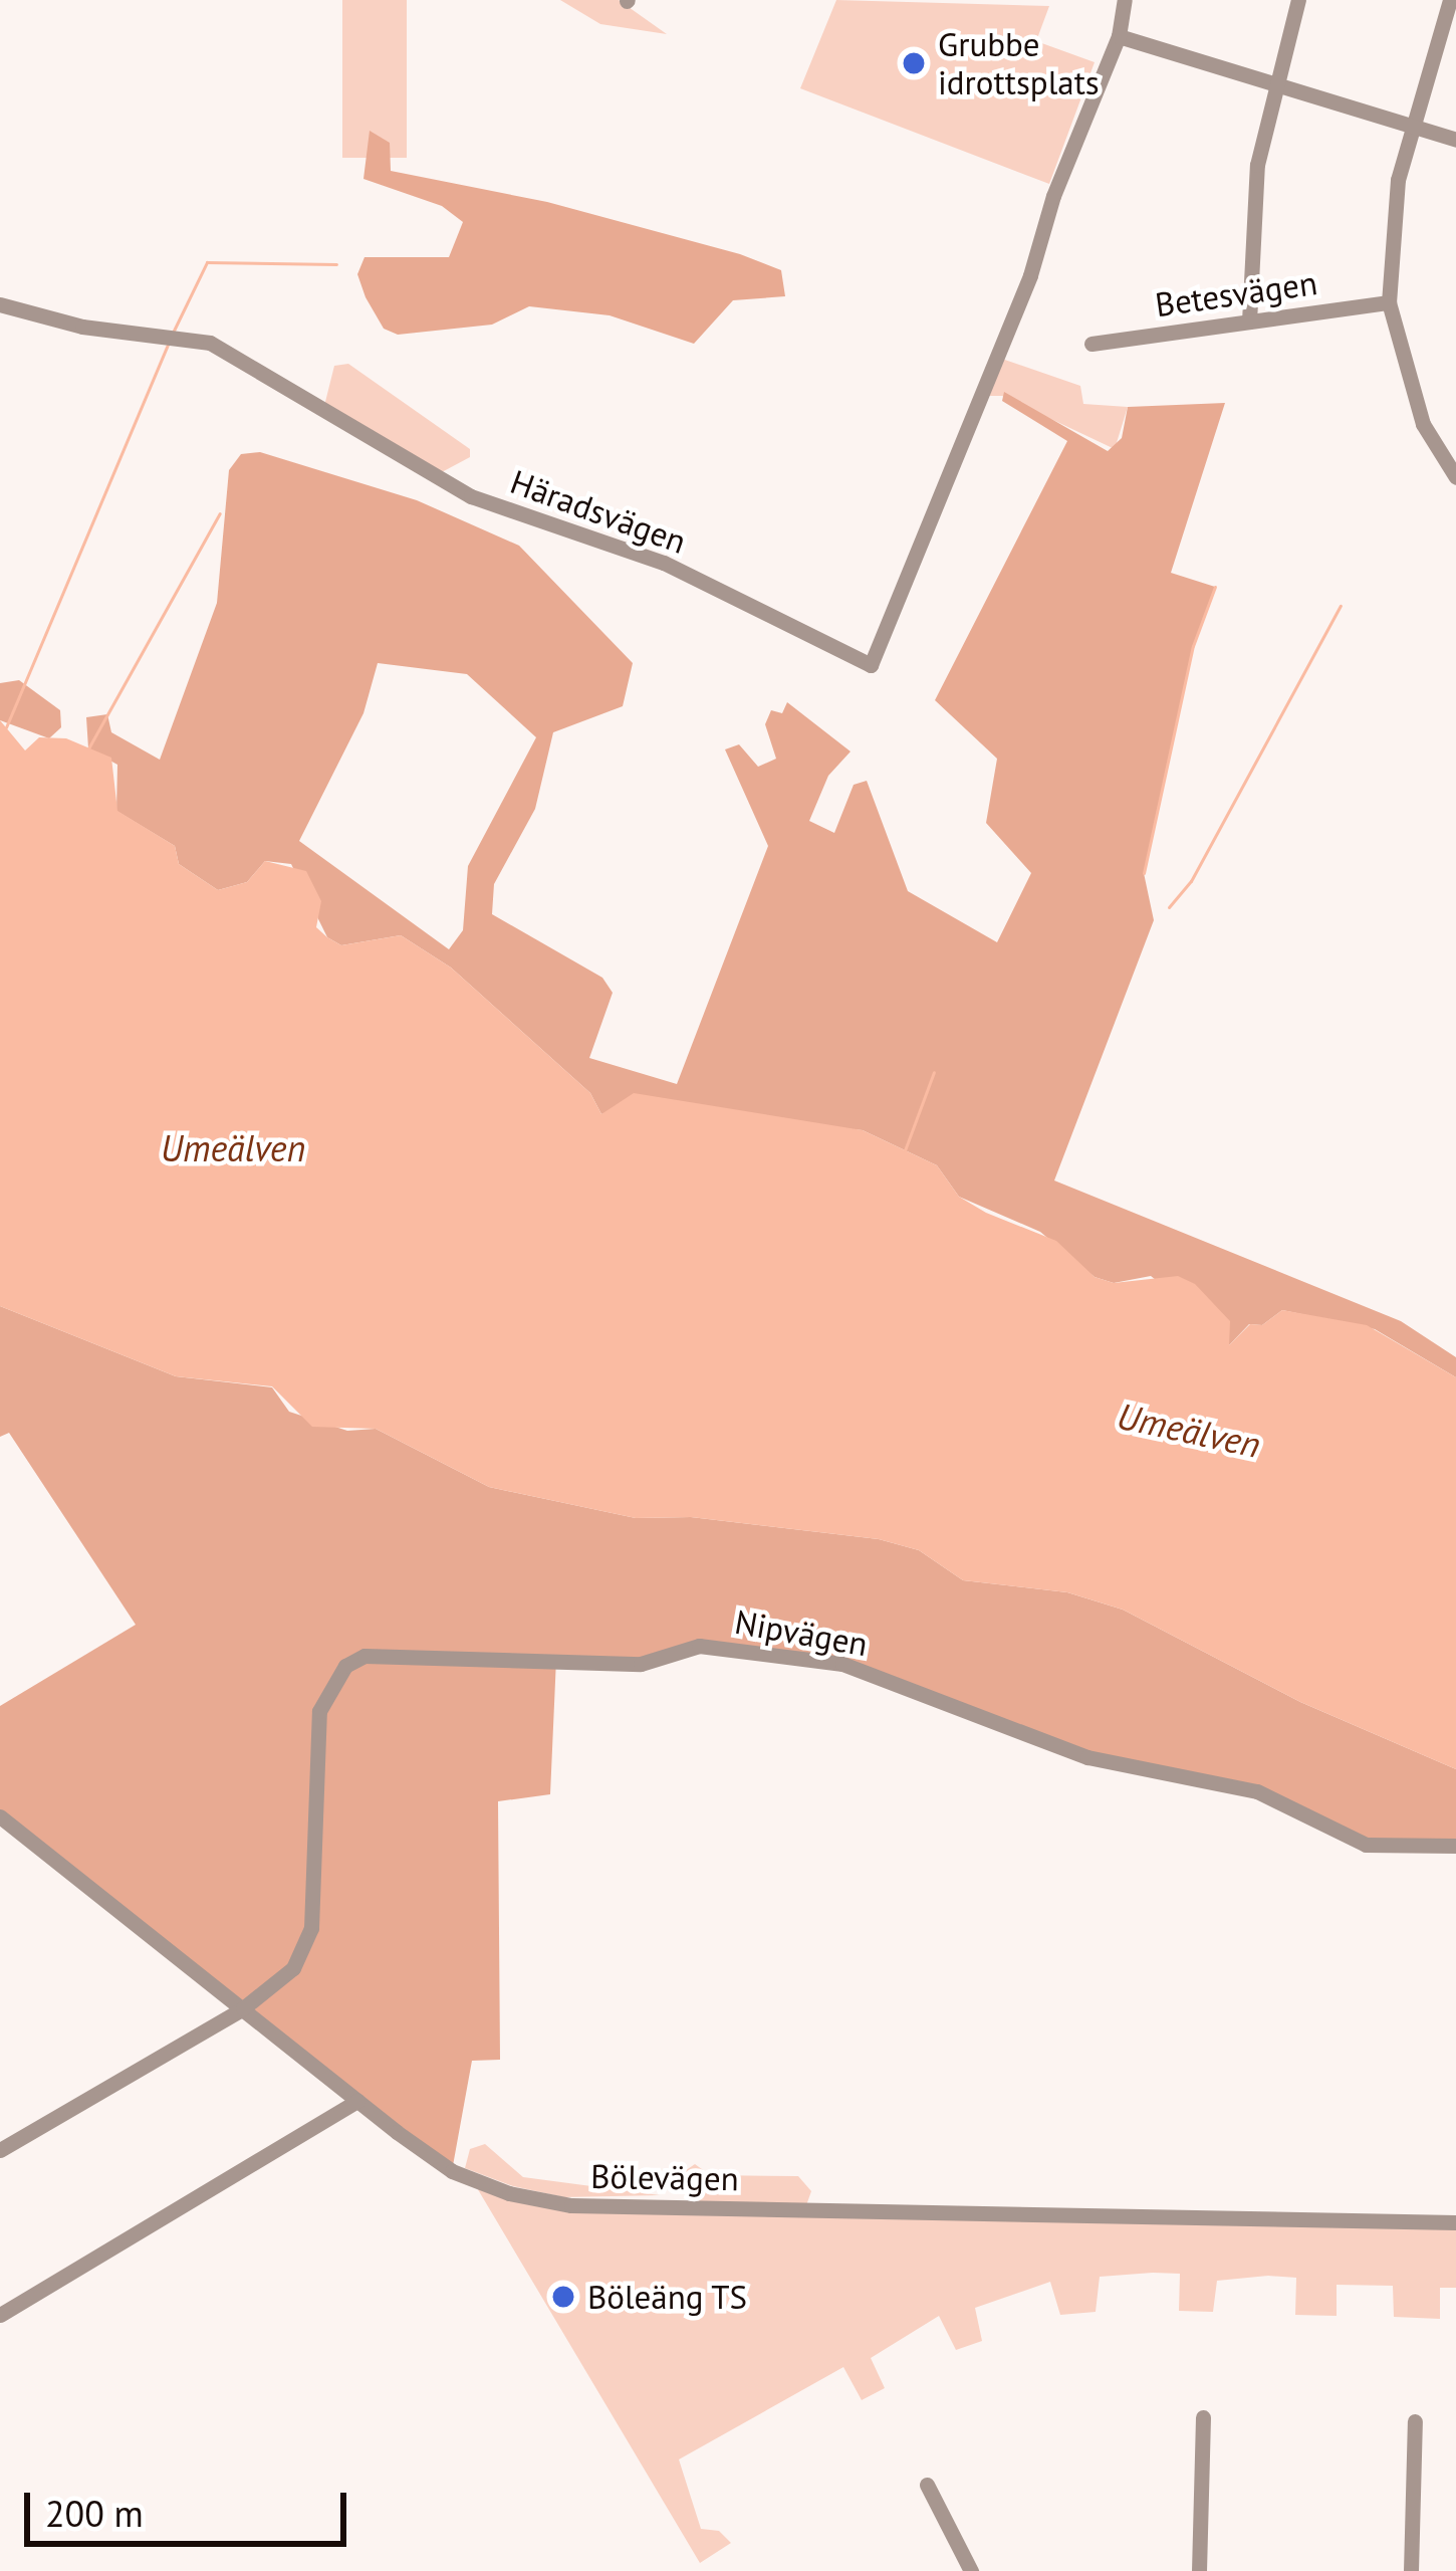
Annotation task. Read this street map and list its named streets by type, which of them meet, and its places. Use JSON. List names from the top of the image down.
{
  "streets": {
    "street": [
      "Betesvägen",
      "Häradsvägen",
      "Nipvägen",
      "Bölevägen"
    ]
  },
  "crossings": [
    ["Nipvägen", "Bölevägen"]
  ],
  "water": ["Umeälven"],
  "places": ["Grubbe idrottsplats", "Böleäng TS"],
  "scale_bar": "200 m"
}
